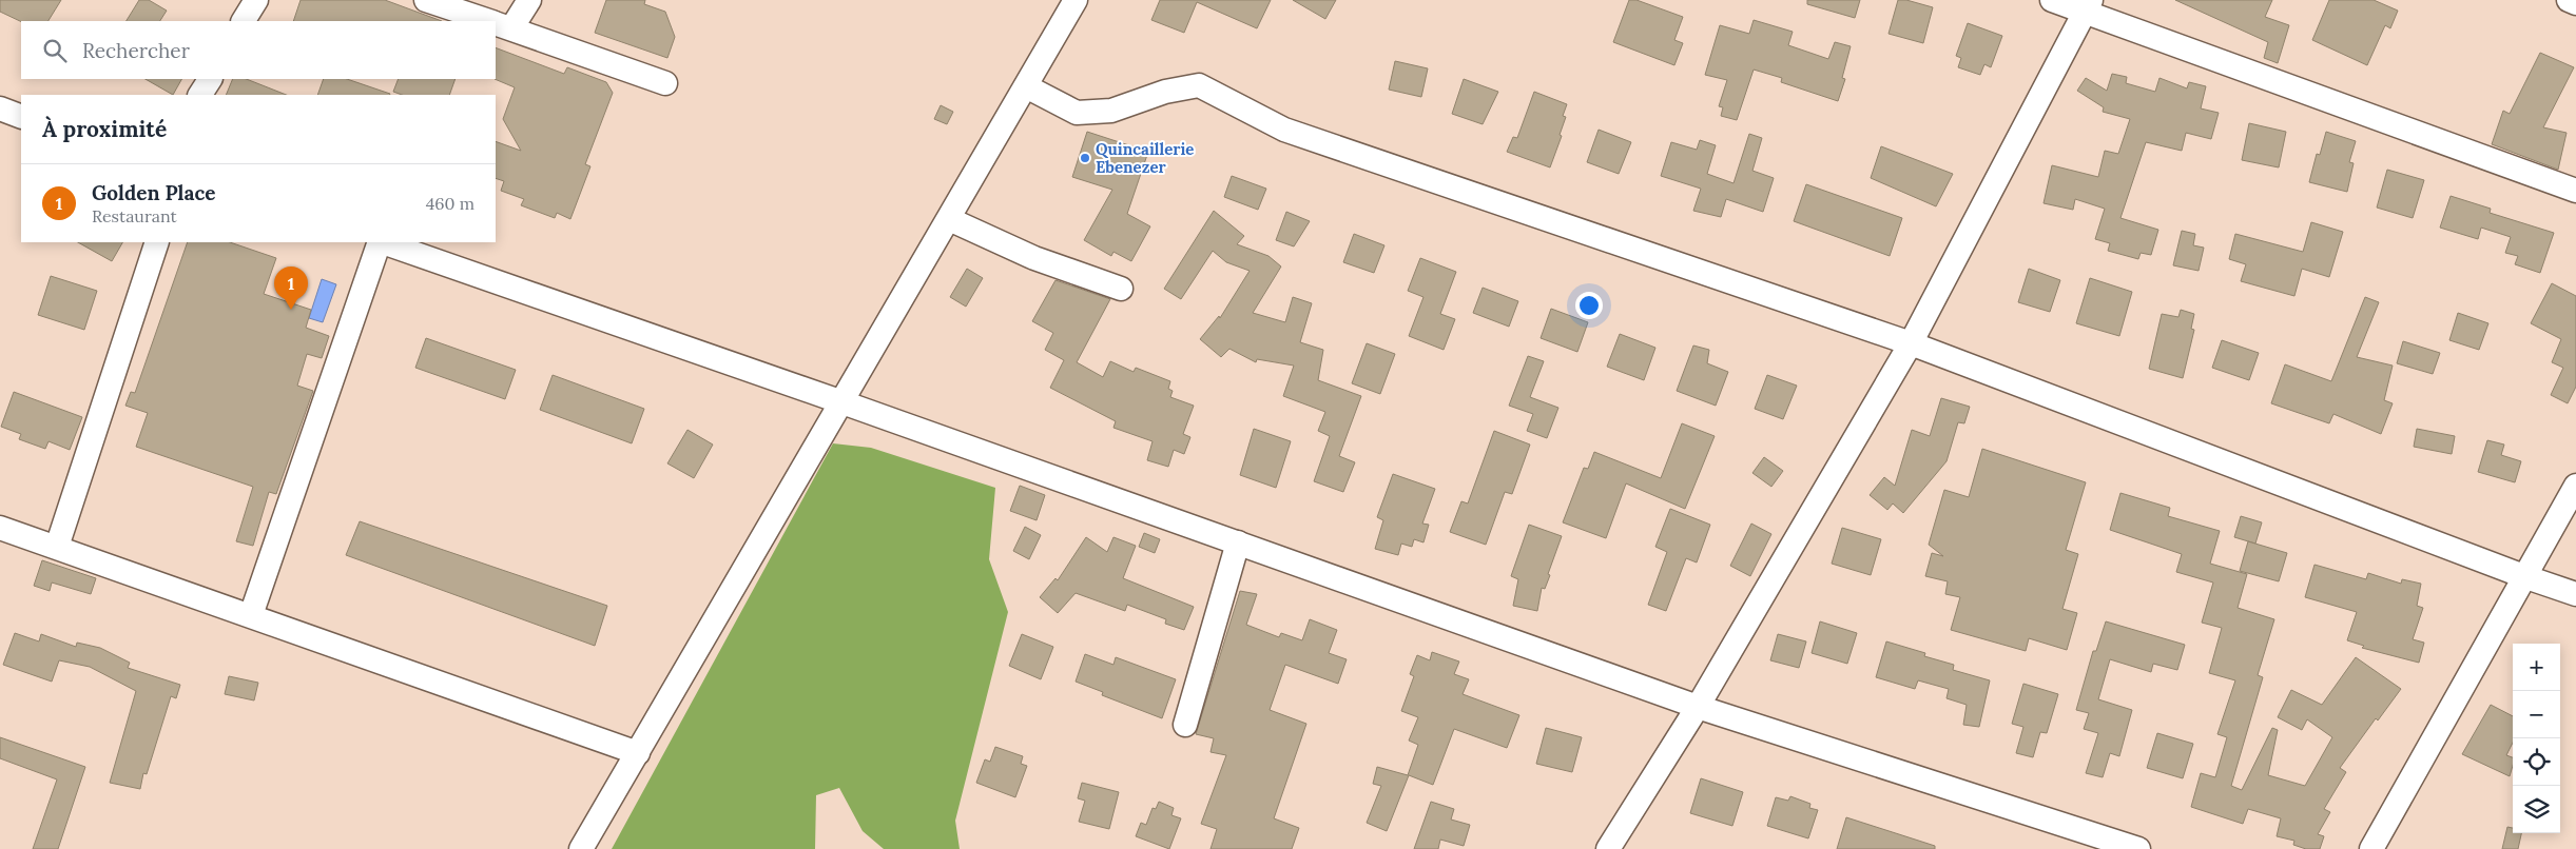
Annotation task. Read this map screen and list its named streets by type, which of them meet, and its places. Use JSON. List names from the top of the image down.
{
  "places": ["Quincaillerie Ebenezer"],
  "page": {
    "search": "Rechercher",
    "heading": "À proximité",
    "list": [
      {
        "mark": "1",
        "name": "Golden Place",
        "note": "Restaurant",
        "value": "460 m"
      }
    ],
    "pins": "1",
    "map_buttons": ["+", "−"]
  }
}
